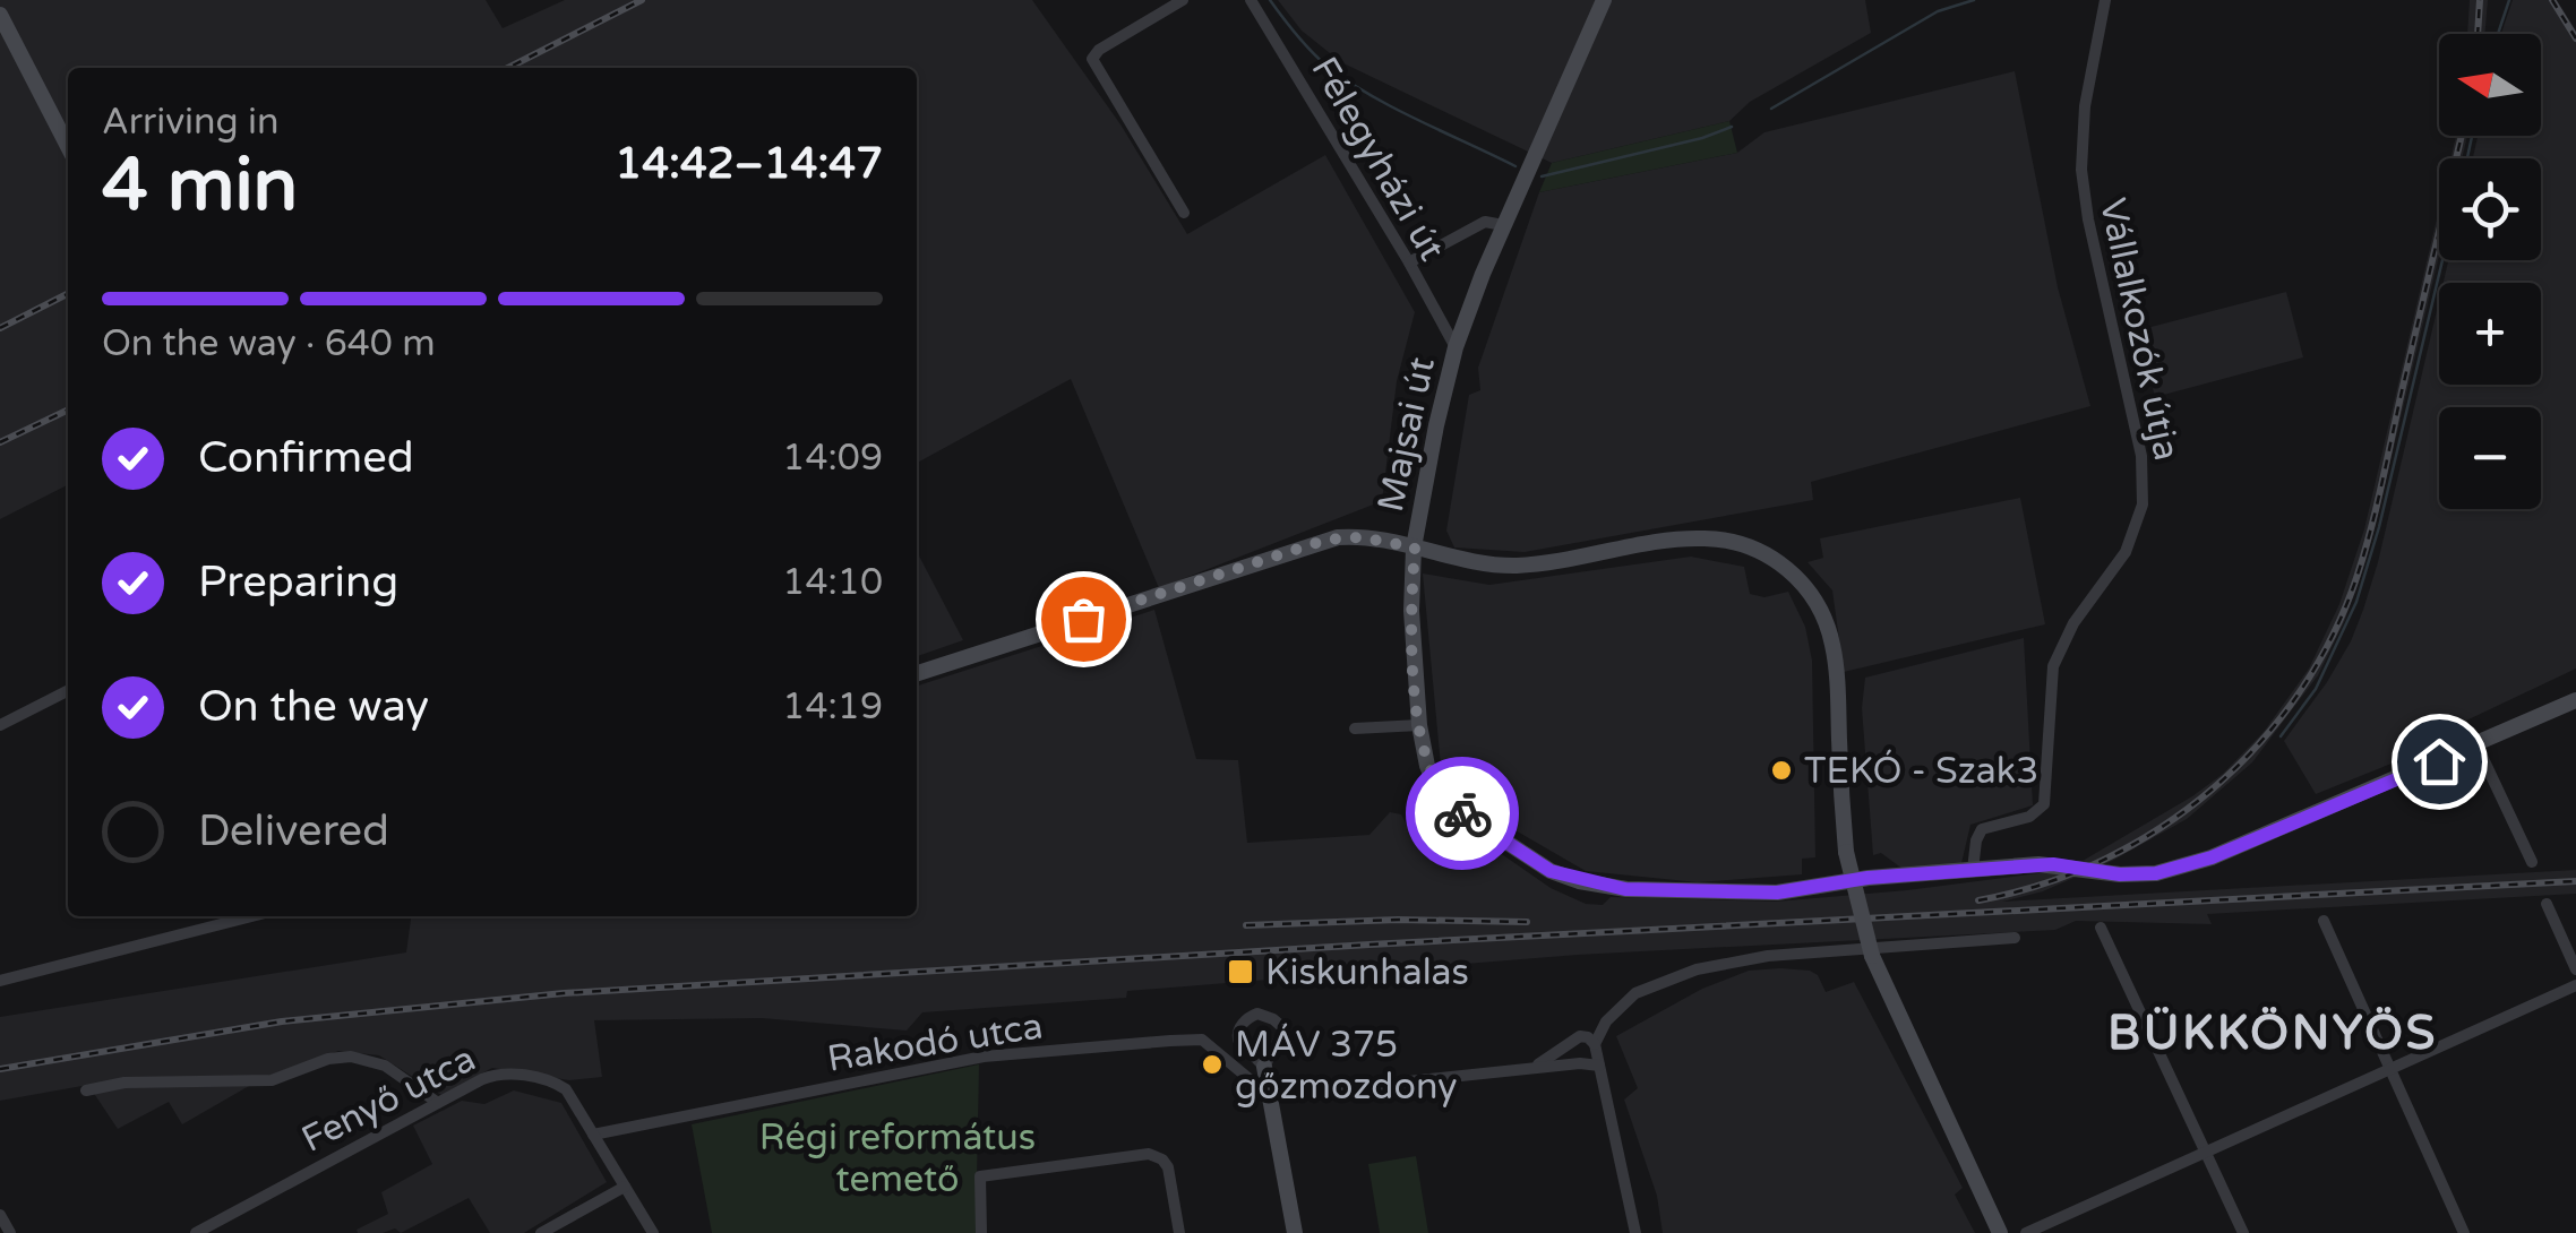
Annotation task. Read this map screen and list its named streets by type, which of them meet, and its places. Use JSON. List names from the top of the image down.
{
  "streets": {
    "main road": ["Majsai út"],
    "street": [
      "Félegyházi út",
      "Vállalkozók útja",
      "Rakodó utca",
      "Fenyő utca"
    ]
  },
  "crossings": [
    ["Félegyházi út", "Majsai út"],
    ["Vállalkozók útja", "Majsai út"],
    ["Rakodó utca", "Fenyő utca"]
  ],
  "districts": ["BÜKKÖNYÖS"],
  "parks": ["Régi református temető"],
  "places": {
    "other": ["TEKÓ - Szak3", "MÁV 375 gőzmozdony"],
    "transit": ["Kiskunhalas"]
  },
  "north": "left",
  "page": {
    "map_buttons": ["+", "−"],
    "heading": ["4 min", "Arriving in", "14:42–14:47"],
    "bar": "On the way · 640 m",
    "list": [
      ["Confirmed", "14:09"],
      ["Preparing", "14:10"],
      ["On the way", "14:19"],
      "Delivered"
    ]
  }
}
